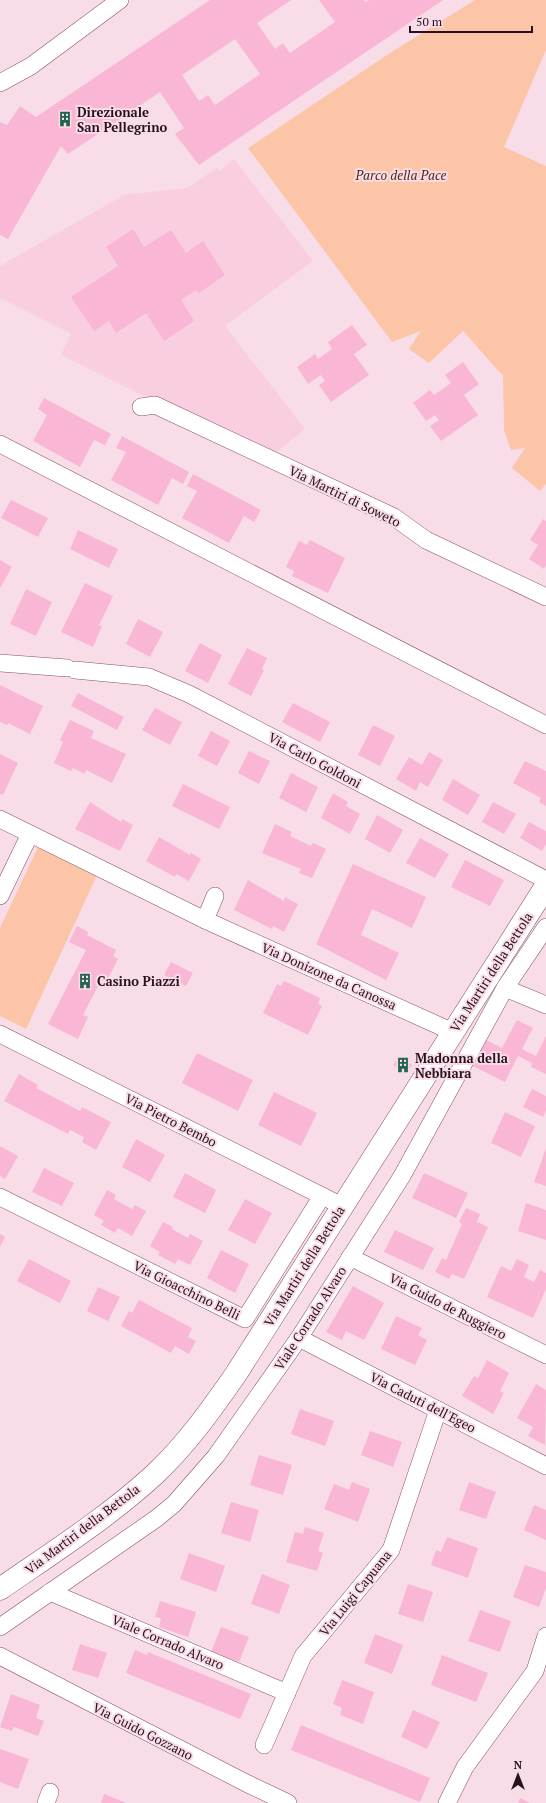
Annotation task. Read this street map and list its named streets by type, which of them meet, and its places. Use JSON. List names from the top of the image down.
{
  "streets": {
    "main road": ["Via Martiri della Bettola"],
    "street": [
      "Via Martiri di Soweto",
      "Via Carlo Goldoni",
      "Via Donizone da Canossa",
      "Via Pietro Bembo",
      "Via Gioacchino Belli",
      "Via Guido de Ruggiero",
      "Viale Corrado Alvaro",
      "Via Caduti dell'Egeo",
      "Via Luigi Capuana",
      "Via Guido Gozzano"
    ]
  },
  "crossings": [
    ["Via Martiri della Bettola", "Via Donizone da Canossa"],
    ["Via Martiri della Bettola", "Via Pietro Bembo"],
    ["Via Pietro Bembo", "Via Gioacchino Belli"],
    ["Via Guido de Ruggiero", "Viale Corrado Alvaro"],
    ["Viale Corrado Alvaro", "Via Caduti dell'Egeo"],
    ["Viale Corrado Alvaro", "Via Luigi Capuana"],
    ["Via Caduti dell'Egeo", "Via Luigi Capuana"]
  ],
  "parks": ["Parco della Pace"],
  "places": {
    "building": ["Direzionale San Pellegrino", "Casino Piazzi", "Madonna della Nebbiara"]
  },
  "scale_bar": "50 m",
  "north": "top"
}
